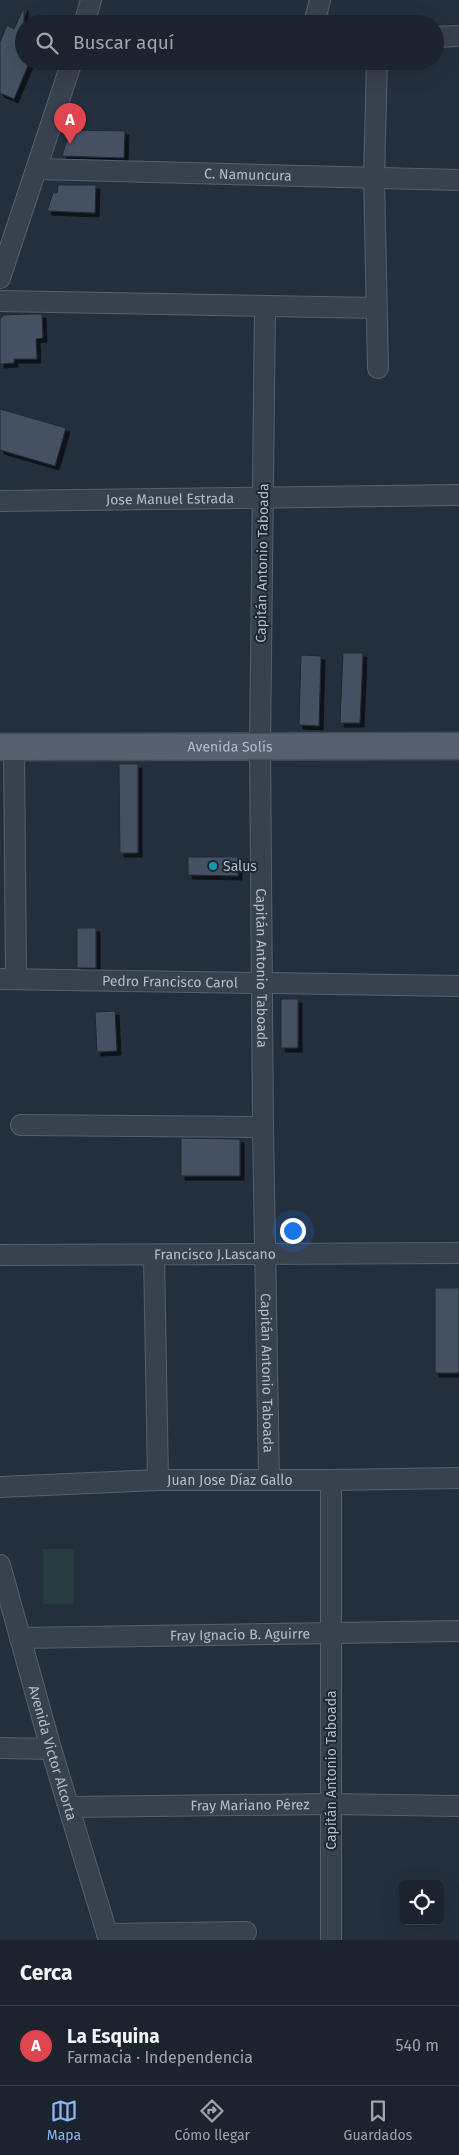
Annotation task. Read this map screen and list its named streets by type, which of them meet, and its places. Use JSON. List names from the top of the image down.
{
  "streets": {
    "main road": ["Avenida Solís"],
    "street": [
      "C. Namuncura",
      "Jose Manuel Estrada",
      "Capitán Antonio Taboada",
      "Pedro Francisco Carol",
      "Francisco J.Lascano",
      "Juan Jose Díaz Gallo",
      "Fray Ignacio B. Aguirre",
      "Avenida Victor Alcorta",
      "Fray Mariano Pérez"
    ]
  },
  "crossings": [
    ["Jose Manuel Estrada", "Capitán Antonio Taboada"],
    ["Capitán Antonio Taboada", "Avenida Solís"],
    ["Capitán Antonio Taboada", "Pedro Francisco Carol"],
    ["Capitán Antonio Taboada", "Francisco J.Lascano"],
    ["Capitán Antonio Taboada", "Juan Jose Díaz Gallo"],
    ["Capitán Antonio Taboada", "Fray Ignacio B. Aguirre"],
    ["Capitán Antonio Taboada", "Fray Mariano Pérez"],
    ["Fray Ignacio B. Aguirre", "Avenida Victor Alcorta"],
    ["Avenida Victor Alcorta", "Fray Mariano Pérez"]
  ],
  "places": ["Salus"],
  "page": {
    "search": "Buscar aquí",
    "pins": "A",
    "heading": "Cerca",
    "list": [
      {
        "mark": "A",
        "name": "La Esquina",
        "note": "Farmacia · Independencia",
        "value": "540 m"
      }
    ],
    "nav": ["Mapa", "Cómo llegar", "Guardados"]
  }
}
